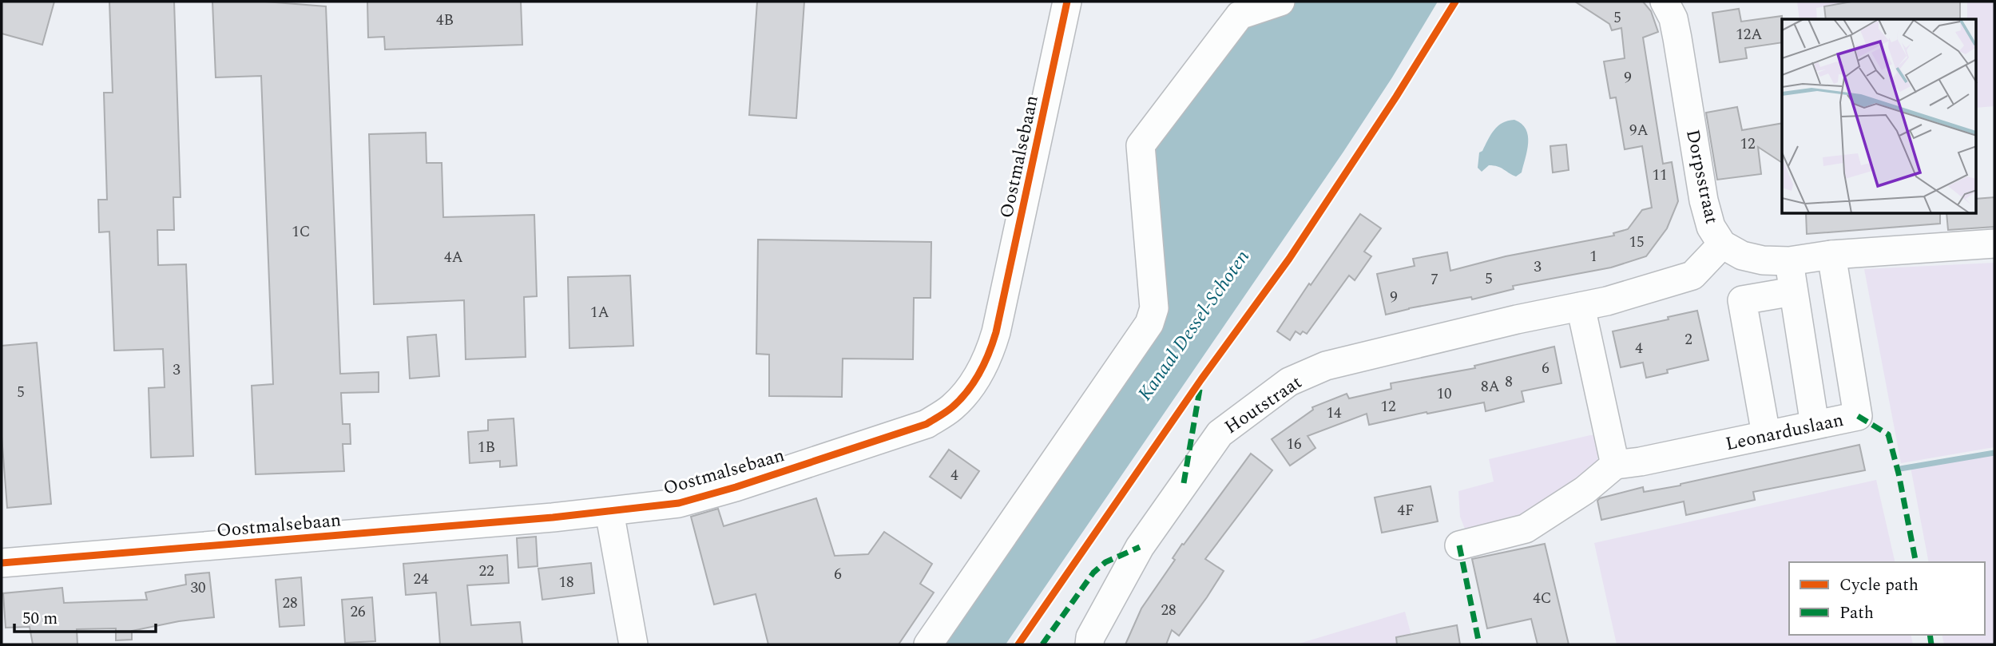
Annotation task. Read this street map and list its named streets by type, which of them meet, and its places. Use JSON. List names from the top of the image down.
{
  "streets": {
    "street": [
      "Oostmalsebaan",
      "Dorpsstraat",
      "Houtstraat",
      "Leonarduslaan"
    ]
  },
  "crossings": [
    ["Dorpsstraat", "Houtstraat"],
    ["Dorpsstraat", "Leonarduslaan"]
  ],
  "water": ["Kanaal Dessel-Schoten"],
  "house_numbers": [
    "5",
    "4B",
    "12A",
    "9",
    "9A",
    "12",
    "11",
    "1C",
    "15",
    "1",
    "4A",
    "3",
    "5",
    "7",
    "9",
    "1A",
    "2",
    "4",
    "6",
    "3",
    "8",
    "8A",
    "5",
    "10",
    "12",
    "14",
    "16",
    "1B",
    "4",
    "4F",
    "22",
    "6",
    "24",
    "18",
    "30",
    "4C",
    "28",
    "28",
    "26"
  ],
  "legend": ["Cycle path", "Path"],
  "scale_bar": "50 m"
}
